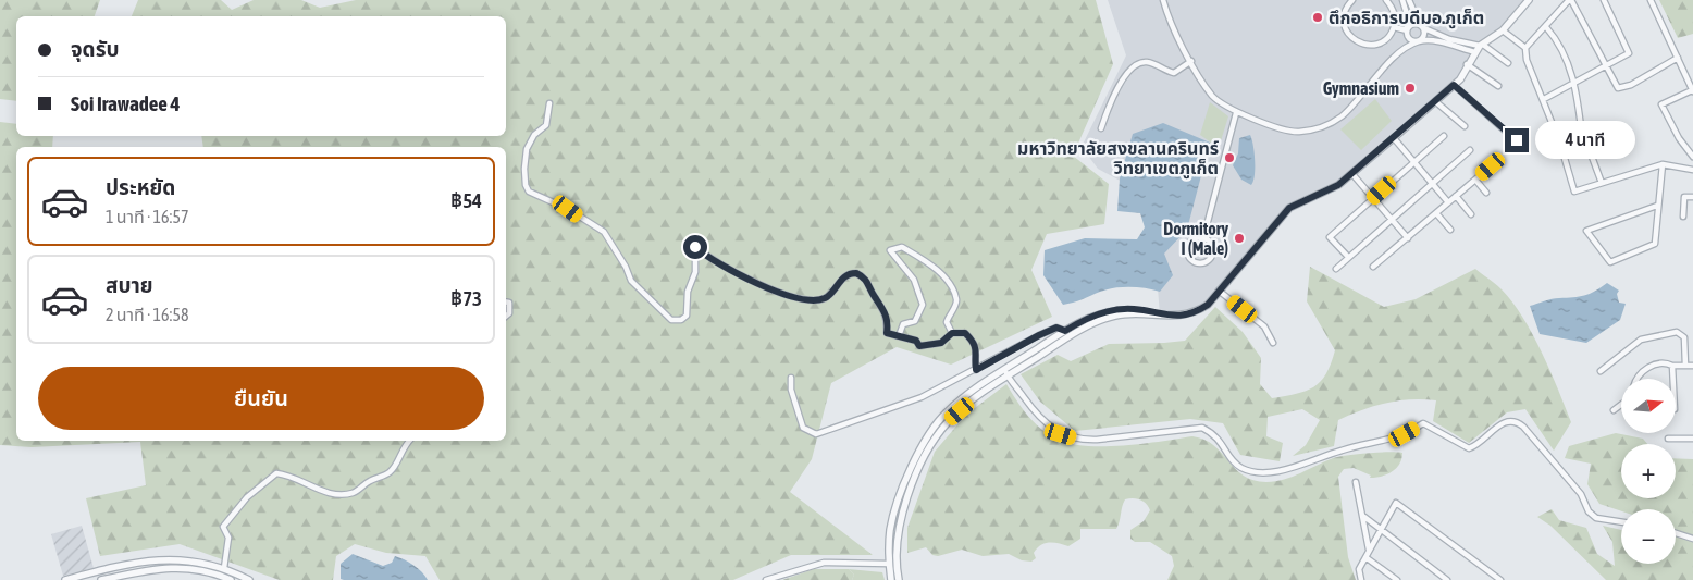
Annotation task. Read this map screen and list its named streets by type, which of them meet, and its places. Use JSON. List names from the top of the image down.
{
  "places": [
    "ตึกอธิการบดีมอ.ภูเก็ต",
    "Gymnasium",
    "มหาวิทยาลัยสงขลานครินทร์ วิทยาเขตภูเก็ต",
    "Dormitory I (Male)"
  ],
  "north": "right",
  "page": {
    "banner": ["จุดรับ", "Soi Irawadee 4"],
    "bubble": "4 นาที",
    "list": [
      {
        "name": "ประหยัด",
        "note": "1 นาที · 16:57",
        "value": "฿54"
      },
      {
        "name": "สบาย",
        "note": "2 นาที · 16:58",
        "value": "฿73"
      }
    ],
    "buttons": "ยืนยัน",
    "map_buttons": ["+", "−"]
  }
}
